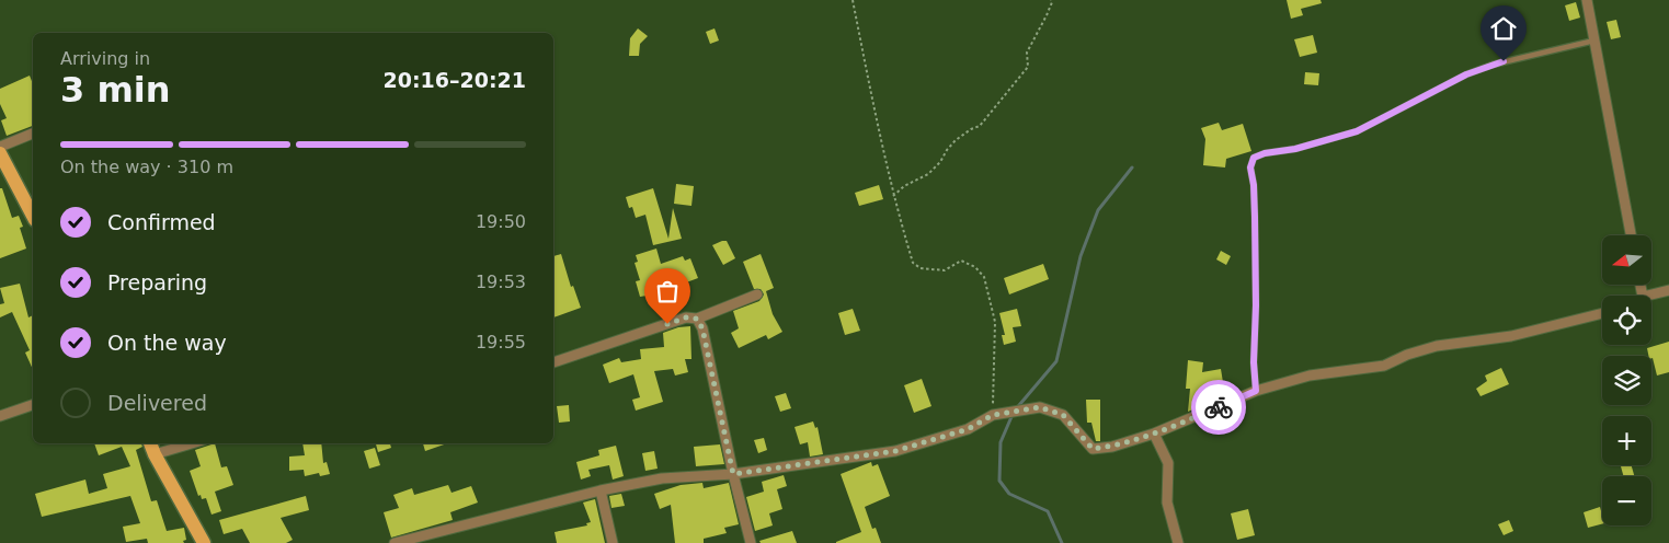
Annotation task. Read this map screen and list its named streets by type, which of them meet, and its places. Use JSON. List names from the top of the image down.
{
  "north": "left",
  "page": {
    "heading": ["3 min", "Arriving in", "20:16–20:21"],
    "bar": "On the way · 310 m",
    "list": [
      ["Confirmed", "19:50"],
      ["Preparing", "19:53"],
      ["On the way", "19:55"],
      "Delivered"
    ],
    "map_buttons": ["+", "−"]
  }
}
